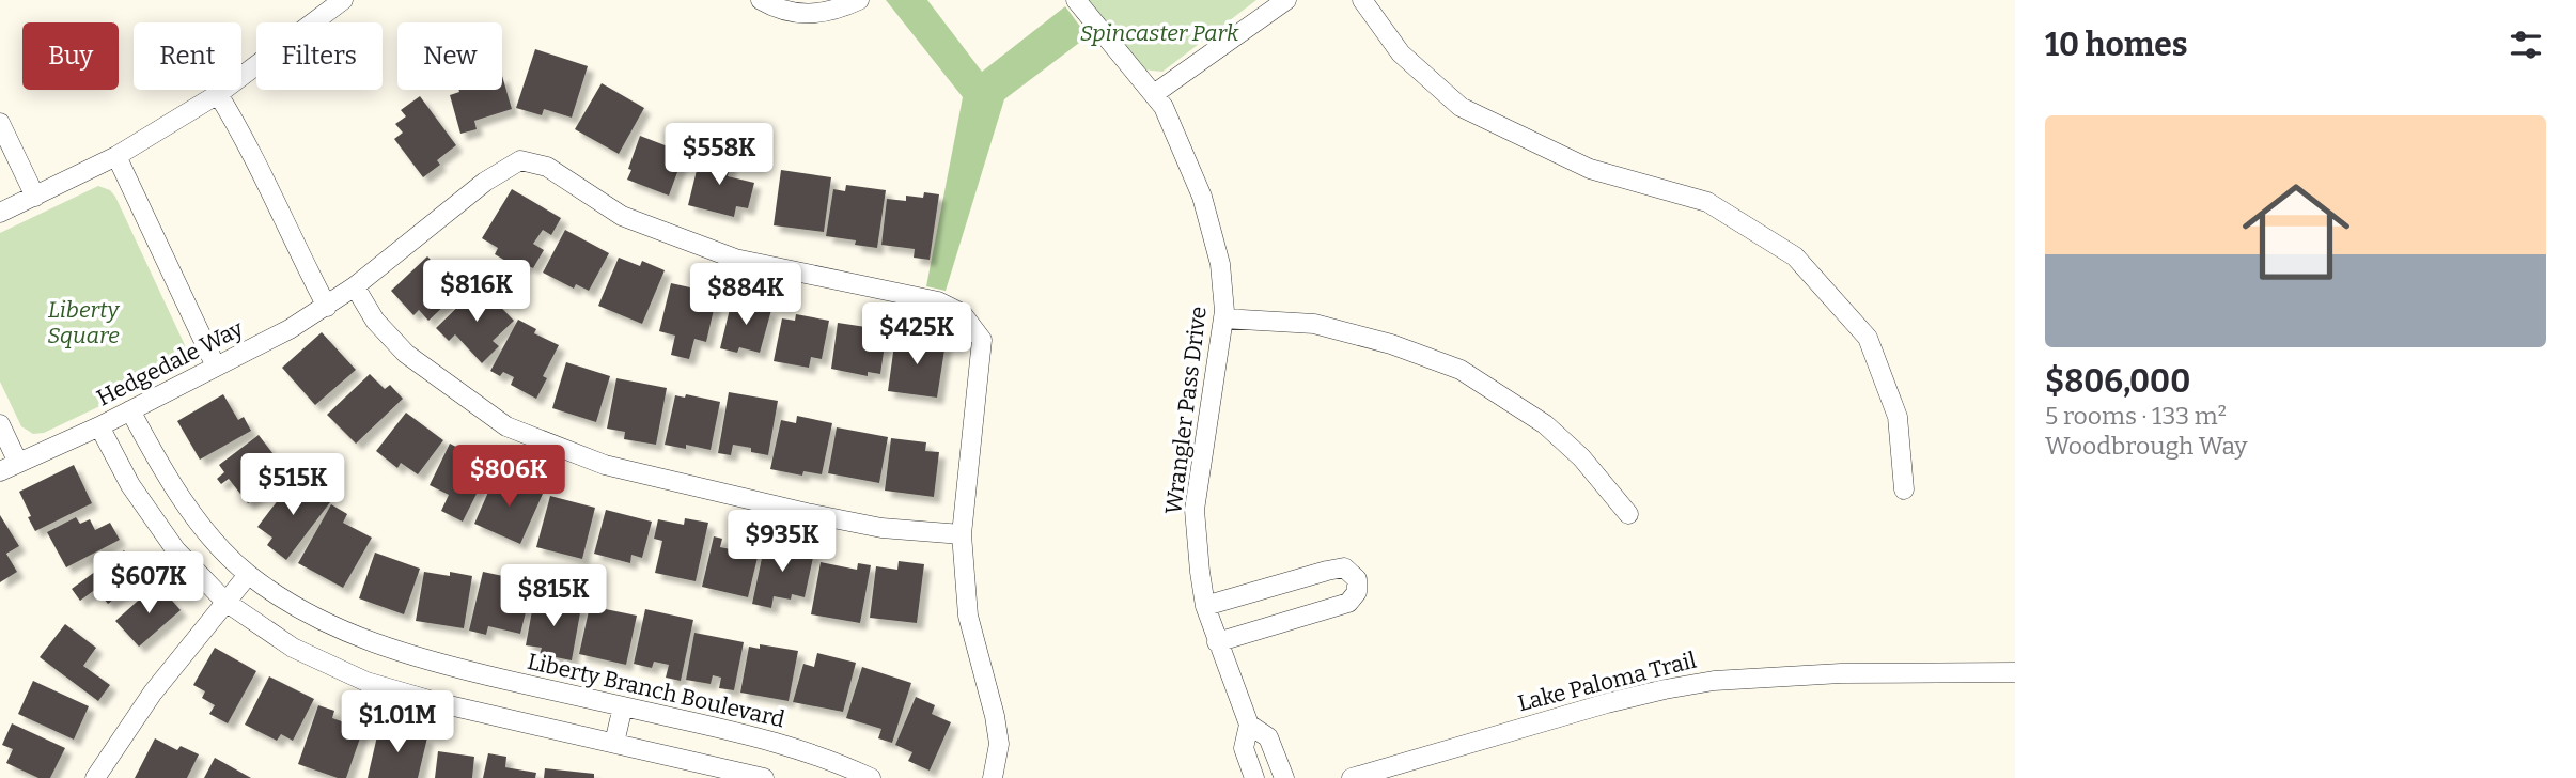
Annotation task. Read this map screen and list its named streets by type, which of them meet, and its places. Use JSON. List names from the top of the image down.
{
  "streets": {
    "street": [
      "Hedgedale Way",
      "Wrangler Pass Drive",
      "Lake Paloma Trail",
      "Liberty Branch Boulevard"
    ]
  },
  "crossings": [
    ["Hedgedale Way", "Liberty Branch Boulevard"]
  ],
  "parks": ["Spincaster Park", "Liberty Square"],
  "page": {
    "heading": "10 homes",
    "chip": [
      "Buy",
      "Rent",
      "Filters",
      "New"
    ],
    "list": [
      {
        "name": "$806,000",
        "note": "5 rooms · 133 m² · Woodbrough Way"
      }
    ],
    "price": [
      "$558K",
      "$816K",
      "$884K",
      "$425K",
      "$806K",
      "$515K",
      "$935K",
      "$607K",
      "$815K",
      "$1.01M"
    ]
  }
}
